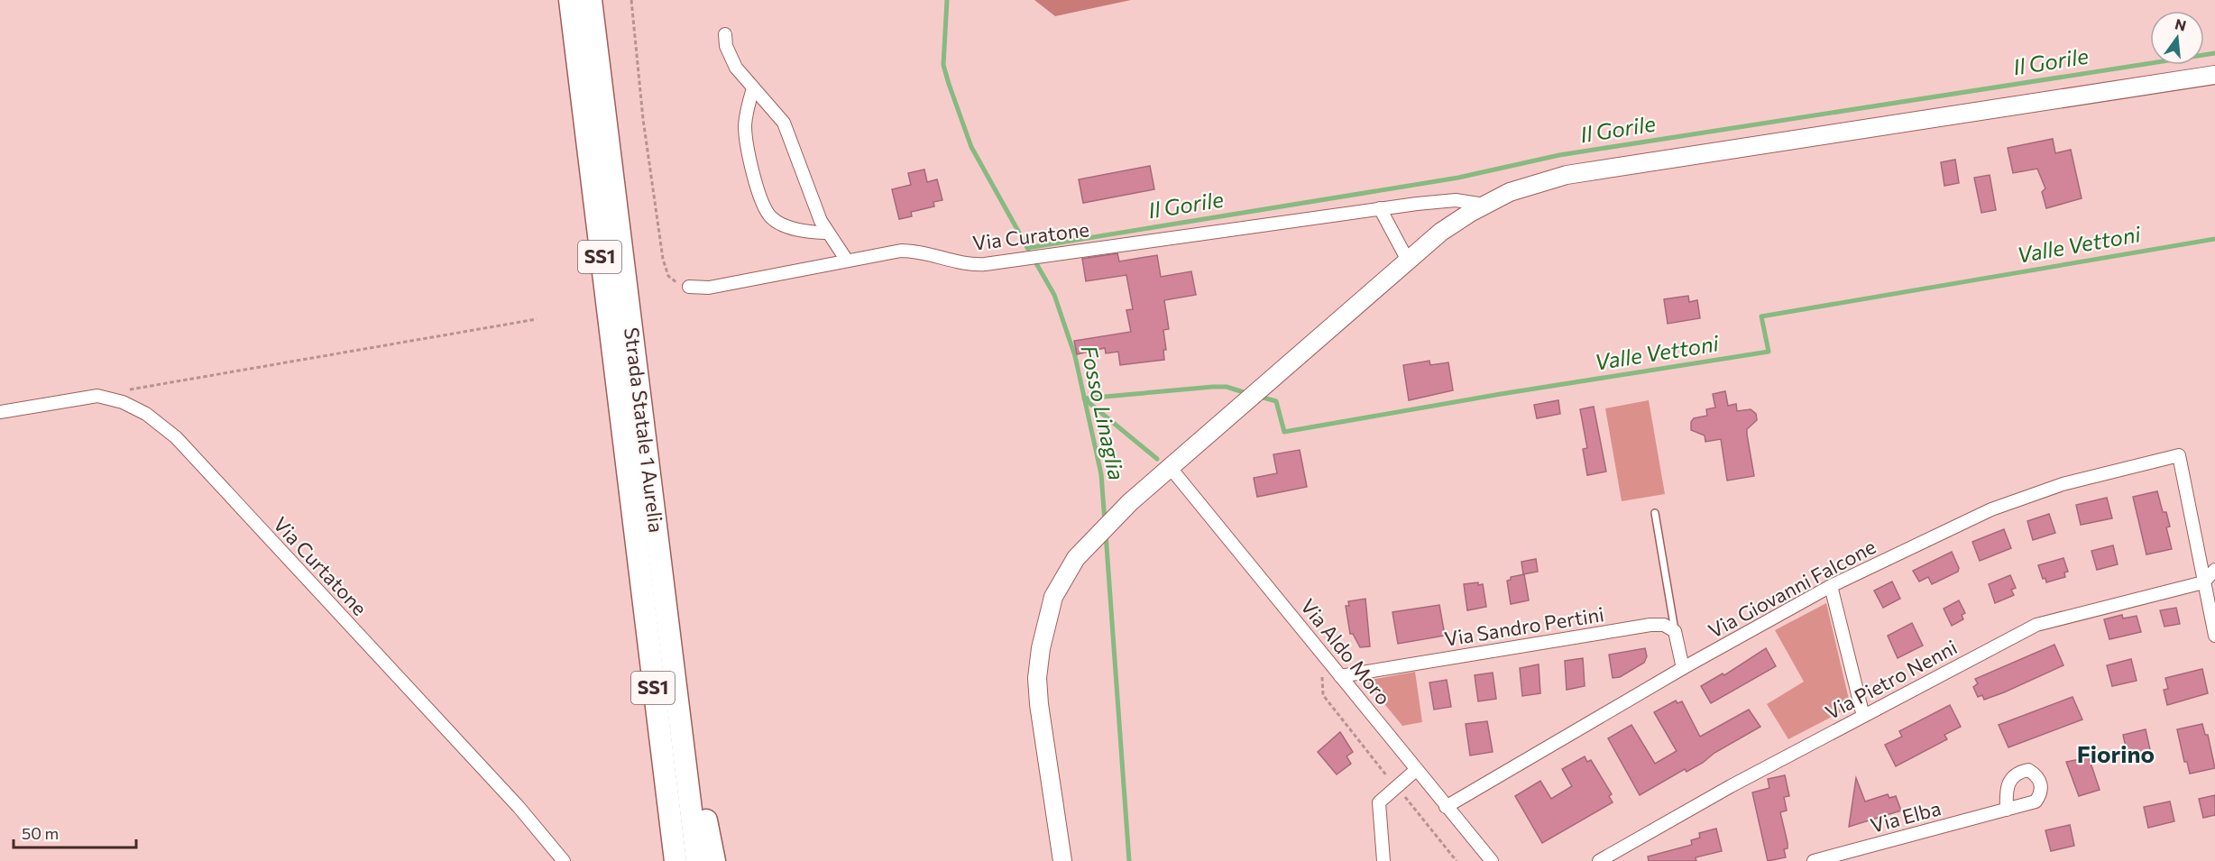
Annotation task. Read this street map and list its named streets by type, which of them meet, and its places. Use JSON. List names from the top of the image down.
{
  "streets": {
    "highway": ["SS1", "Strada Statale 1 Aurelia"],
    "street": [
      "Via Curatone",
      "Via Curtatone",
      "Via Giovanni Falcone",
      "Via Sandro Pertini",
      "Via Aldo Moro",
      "Via Pietro Nenni",
      "Via Elba"
    ]
  },
  "crossings": [
    ["Via Giovanni Falcone", "Via Aldo Moro"],
    ["Via Giovanni Falcone", "Via Pietro Nenni"],
    ["Via Sandro Pertini", "Via Aldo Moro"]
  ],
  "districts": ["Fiorino"],
  "water": ["Il Gorile", "Valle Vettoni", "Fosso Linaglia"],
  "scale_bar": "50 m",
  "north": "top"
}
